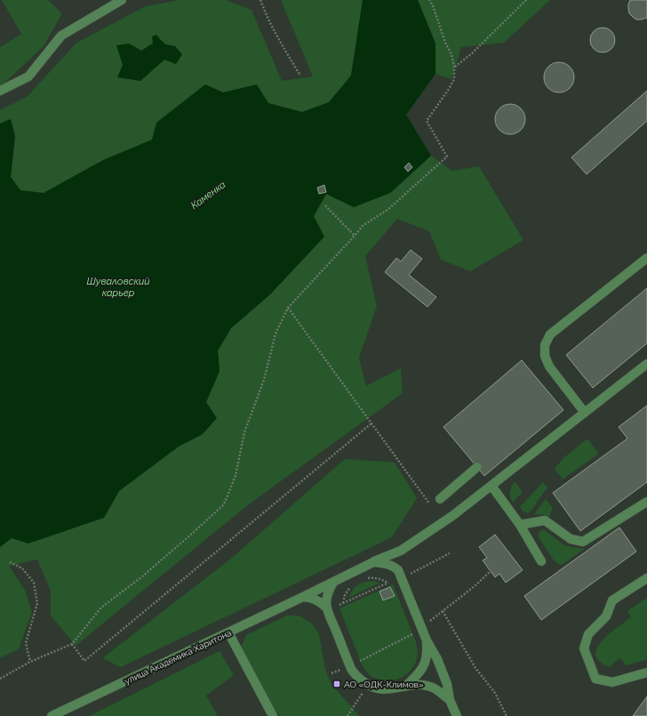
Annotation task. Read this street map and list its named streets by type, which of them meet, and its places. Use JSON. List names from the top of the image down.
{
  "streets": {
    "street": ["улица Академика Харитона"]
  },
  "water": ["Каменка", "Шуваловский карьер"],
  "places": {
    "transit": ["АО «ОДК-Климов»"]
  }
}
